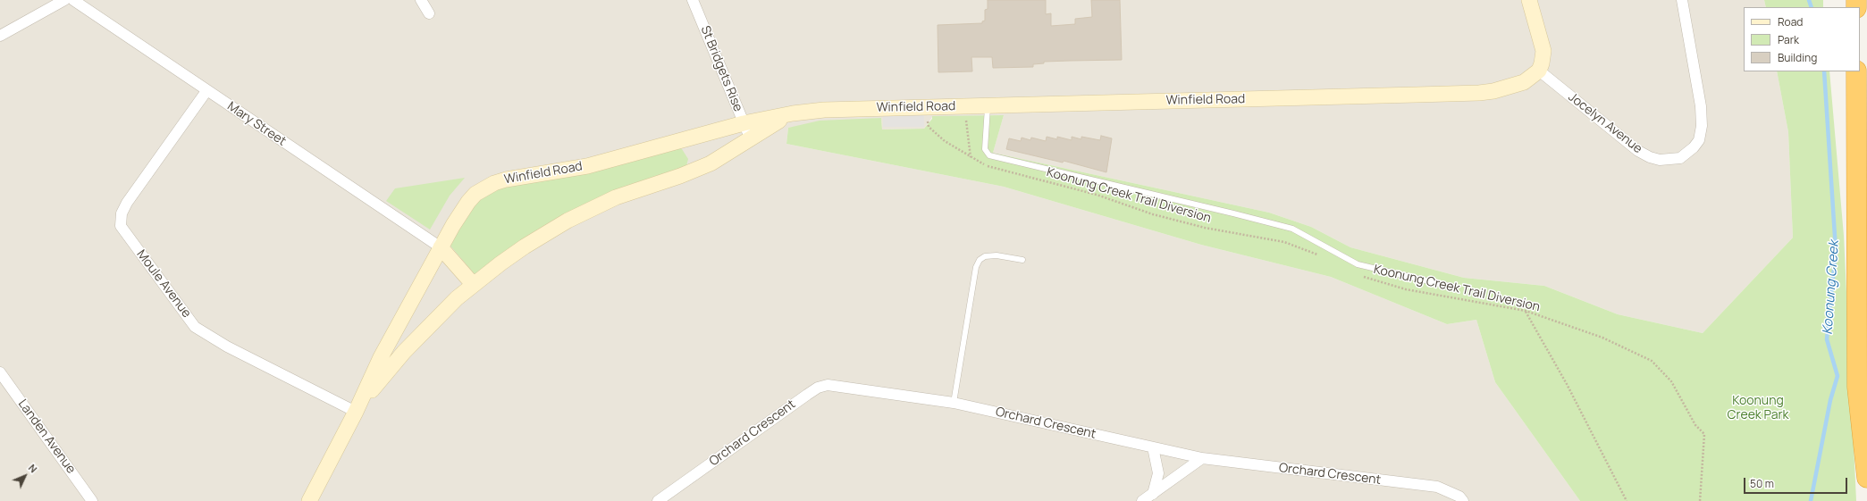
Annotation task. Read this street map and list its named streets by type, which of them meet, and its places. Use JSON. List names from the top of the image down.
{
  "streets": {
    "street": [
      "St Bridgets Rise",
      "Winfield Road",
      "Jocelyn Avenue",
      "Mary Street",
      "Moule Avenue",
      "Orchard Crescent",
      "Landen Avenue"
    ],
    "path": ["Koonung Creek Trail Diversion"]
  },
  "crossings": [
    ["St Bridgets Rise", "Winfield Road"],
    ["Winfield Road", "Jocelyn Avenue"],
    ["Winfield Road", "Mary Street"],
    ["Winfield Road", "Koonung Creek Trail Diversion"],
    ["Winfield Road", "Moule Avenue"],
    ["Mary Street", "Moule Avenue"]
  ],
  "water": ["Koonung Creek"],
  "parks": ["Koonung Creek Park"],
  "legend": ["Road", "Park", "Building"],
  "scale_bar": "50 m",
  "north": "top right"
}
